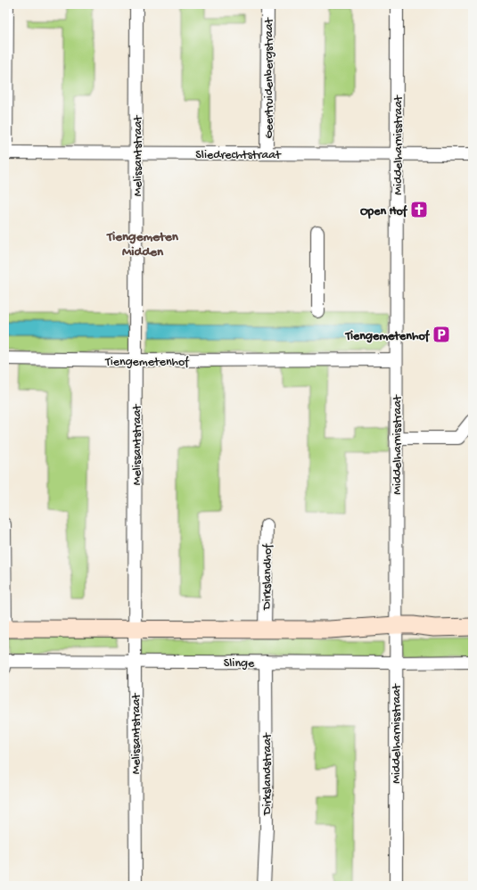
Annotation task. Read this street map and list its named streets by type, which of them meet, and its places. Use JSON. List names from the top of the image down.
{
  "streets": {
    "street": [
      "Geertruidenbergstraat",
      "Middelharnisstraat",
      "Sliedrechtstraat",
      "Melissantstraat",
      "Tiengemetenhof",
      "Dirkslandhof",
      "Slinge",
      "Dirkslandstraat"
    ]
  },
  "crossings": [
    ["Geertruidenbergstraat", "Sliedrechtstraat"],
    ["Middelharnisstraat", "Sliedrechtstraat"],
    ["Middelharnisstraat", "Tiengemetenhof"],
    ["Middelharnisstraat", "Slinge"],
    ["Sliedrechtstraat", "Melissantstraat"],
    ["Melissantstraat", "Tiengemetenhof"],
    ["Melissantstraat", "Slinge"],
    ["Slinge", "Dirkslandstraat"]
  ],
  "districts": ["Tiengemeten Midden"],
  "places": {
    "church": ["Open Hof"],
    "parking": ["Tiengemetenhof"]
  }
}
